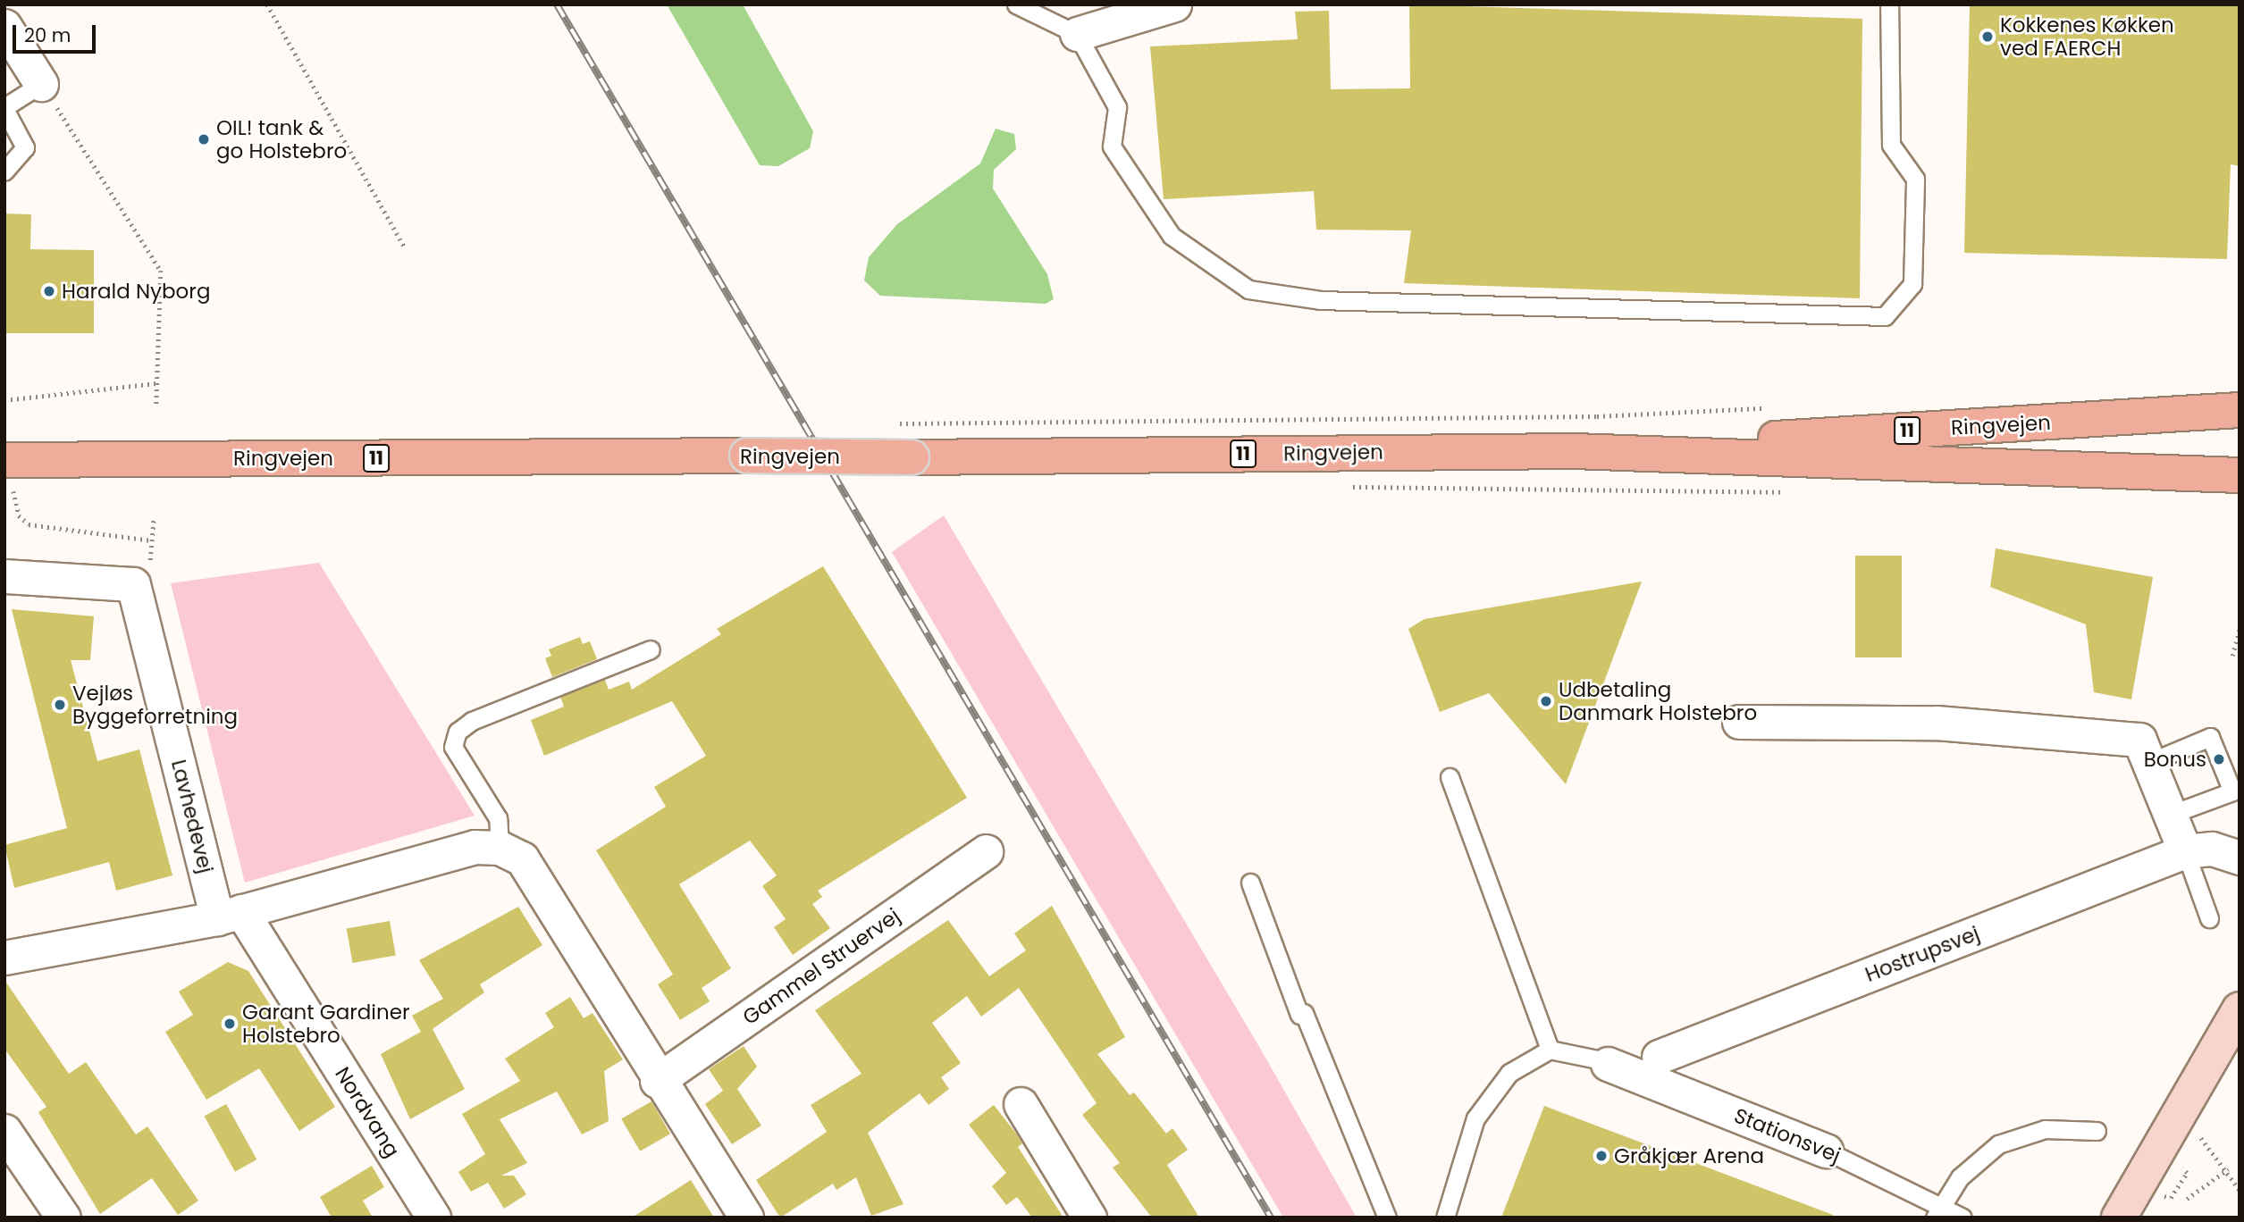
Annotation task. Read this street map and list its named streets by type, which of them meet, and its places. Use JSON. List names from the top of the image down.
{
  "streets": {
    "main road": ["Ringvejen", "11"],
    "street": [
      "Lavhedevej",
      "Hostrupsvej",
      "Gammel Struervej",
      "Nordvang",
      "Stationsvej"
    ]
  },
  "crossings": [
    ["Lavhedevej", "Nordvang"]
  ],
  "places": [
    "Kokkenes Køkken ved FAERCH",
    "OIL! tank & go Holstebro",
    "Harald Nyborg",
    "Udbetaling Danmark Holstebro",
    "Vejløs Byggeforretning",
    "Bonus",
    "Garant Gardiner Holstebro",
    "Gråkjær Arena"
  ],
  "scale_bar": "20 m"
}
